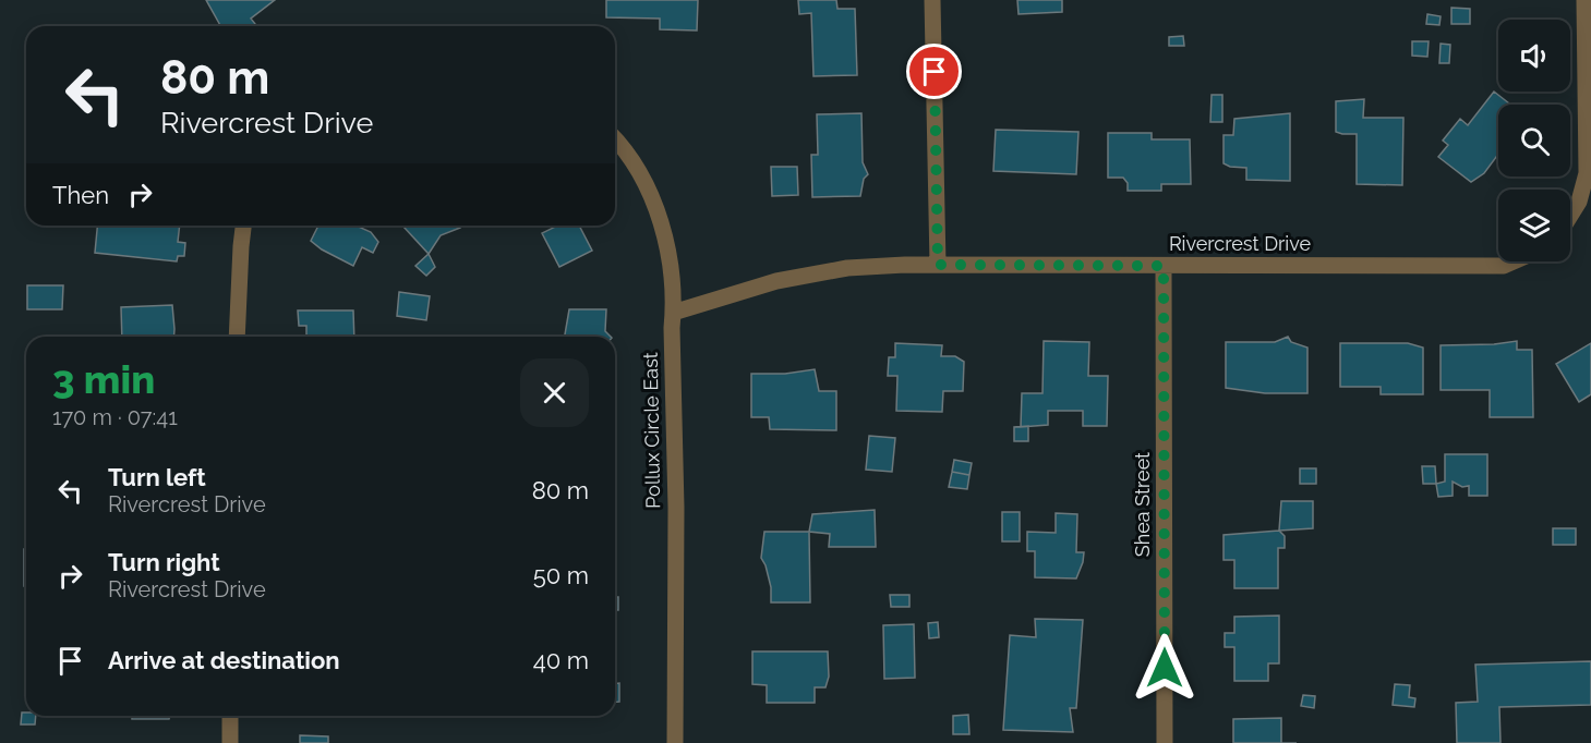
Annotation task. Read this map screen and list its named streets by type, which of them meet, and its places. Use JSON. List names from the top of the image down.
{
  "streets": {
    "street": ["Rivercrest Drive", "Pollux Circle East", "Shea Street"]
  },
  "crossings": [
    ["Rivercrest Drive", "Pollux Circle East"],
    ["Rivercrest Drive", "Shea Street"]
  ],
  "page": {
    "turn": ["80 m", "Rivercrest Drive"],
    "then": "Then",
    "heading": ["3 min", "170 m · 07:41"],
    "list": [
      {
        "name": "Turn left",
        "note": "Rivercrest Drive",
        "value": "80 m"
      },
      {
        "name": "Turn right",
        "note": "Rivercrest Drive",
        "value": "50 m"
      },
      {
        "name": "Arrive at destination",
        "value": "40 m"
      }
    ]
  }
}
